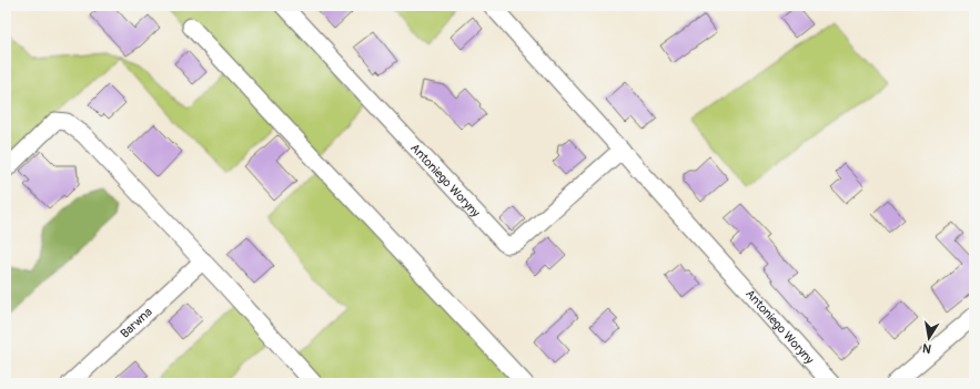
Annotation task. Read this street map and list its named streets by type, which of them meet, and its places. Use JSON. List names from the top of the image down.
{
  "streets": {
    "street": ["Antoniego Woryny", "Barwna"]
  },
  "north": "bottom"
}
